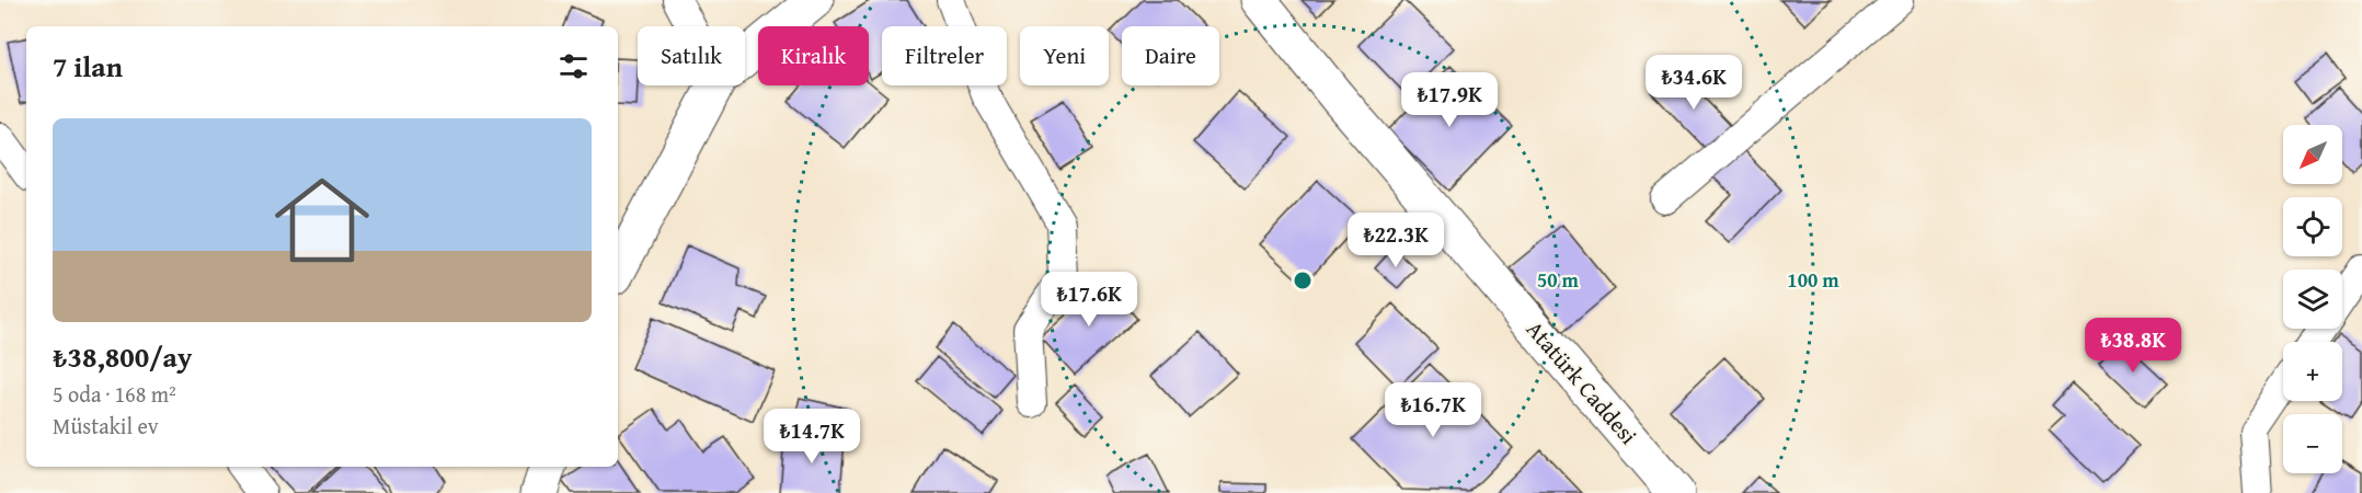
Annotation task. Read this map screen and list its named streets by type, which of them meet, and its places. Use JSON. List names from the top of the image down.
{
  "streets": {
    "street": ["Atatürk Caddesi"]
  },
  "north": "bottom left",
  "page": {
    "chip": [
      "Satılık",
      "Kiralık",
      "Filtreler",
      "Yeni",
      "Daire"
    ],
    "heading": "7 ilan",
    "price": [
      "₺34.6K",
      "₺17.9K",
      "₺22.3K",
      "₺17.6K",
      "₺38.8K",
      "₺16.7K",
      "₺14.7K"
    ],
    "list": [
      {
        "name": "₺38,800/ay",
        "note": "5 oda · 168 m² · Müstakil ev"
      }
    ],
    "map_buttons": ["+", "−"]
  },
  "rings": ["50 m", "100 m"]
}
